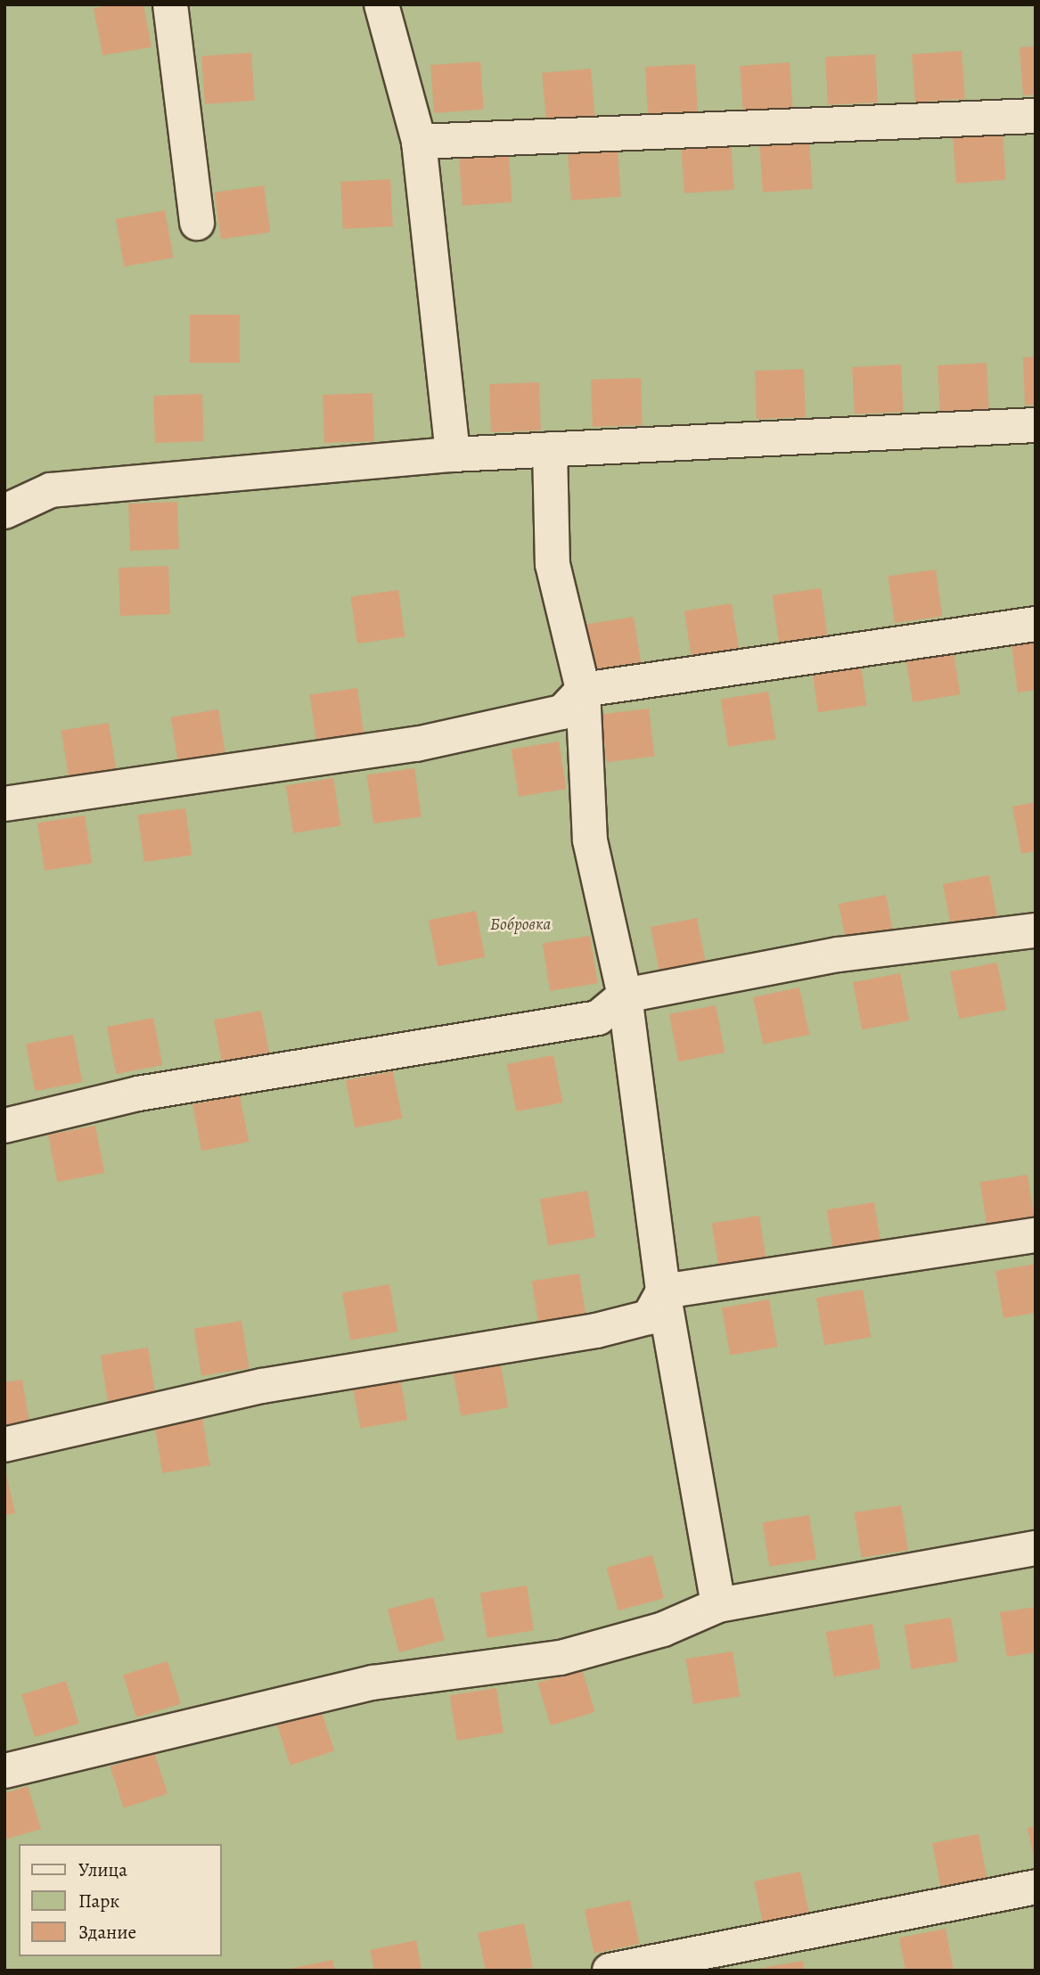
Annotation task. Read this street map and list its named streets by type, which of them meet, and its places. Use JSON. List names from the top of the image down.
{
  "parks": ["Бобровка"],
  "legend": ["Улица", "Парк", "Здание"]
}
